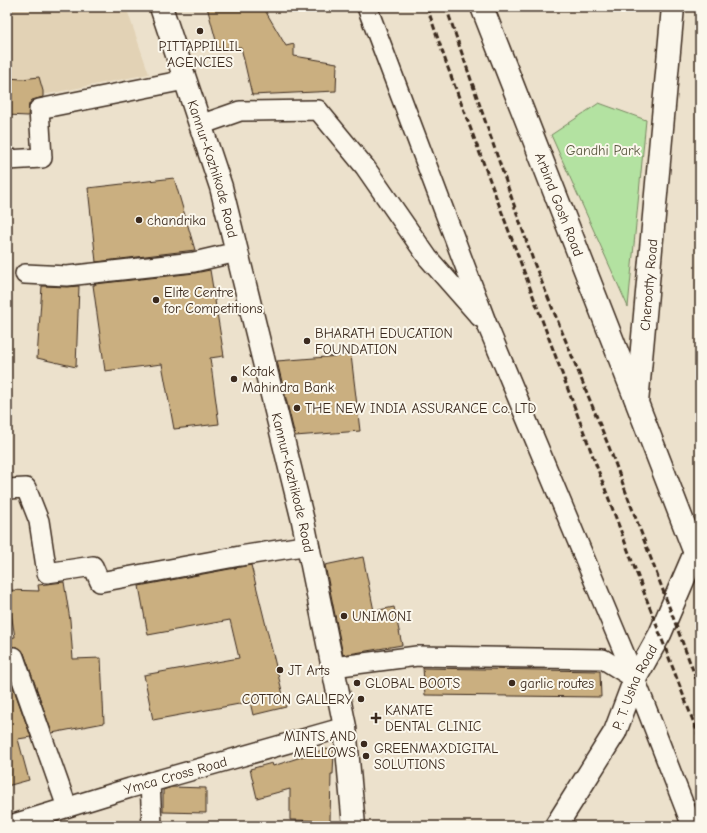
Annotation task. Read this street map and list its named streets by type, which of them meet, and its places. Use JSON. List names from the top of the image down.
{
  "streets": {
    "street": [
      "Kannur-Kozhikode Road",
      "Arbind Gosh Road",
      "Cherootty Road",
      "P. T. Usha Road",
      "Ymca Cross Road"
    ]
  },
  "crossings": [
    ["Kannur-Kozhikode Road", "Ymca Cross Road"],
    ["Arbind Gosh Road", "Cherootty Road"],
    ["Cherootty Road", "P. T. Usha Road"]
  ],
  "parks": ["Gandhi Park"],
  "places": {
    "other": [
      "PITTAPPILLIL AGENCIES",
      "chandrika",
      "Elite Centre for Competitions",
      "BHARATH EDUCATION FOUNDATION",
      "Kotak Mahindra Bank",
      "THE NEW INDIA ASSURANCE Co. LTD",
      "UNIMONI",
      "JT Arts",
      "GLOBAL BOOTS",
      "garlic routes",
      "COTTON GALLERY",
      "MINTS AND MELLOWS",
      "GREENMAXDIGITAL SOLUTIONS"
    ],
    "health": ["KANATE DENTAL CLINIC"]
  }
}
